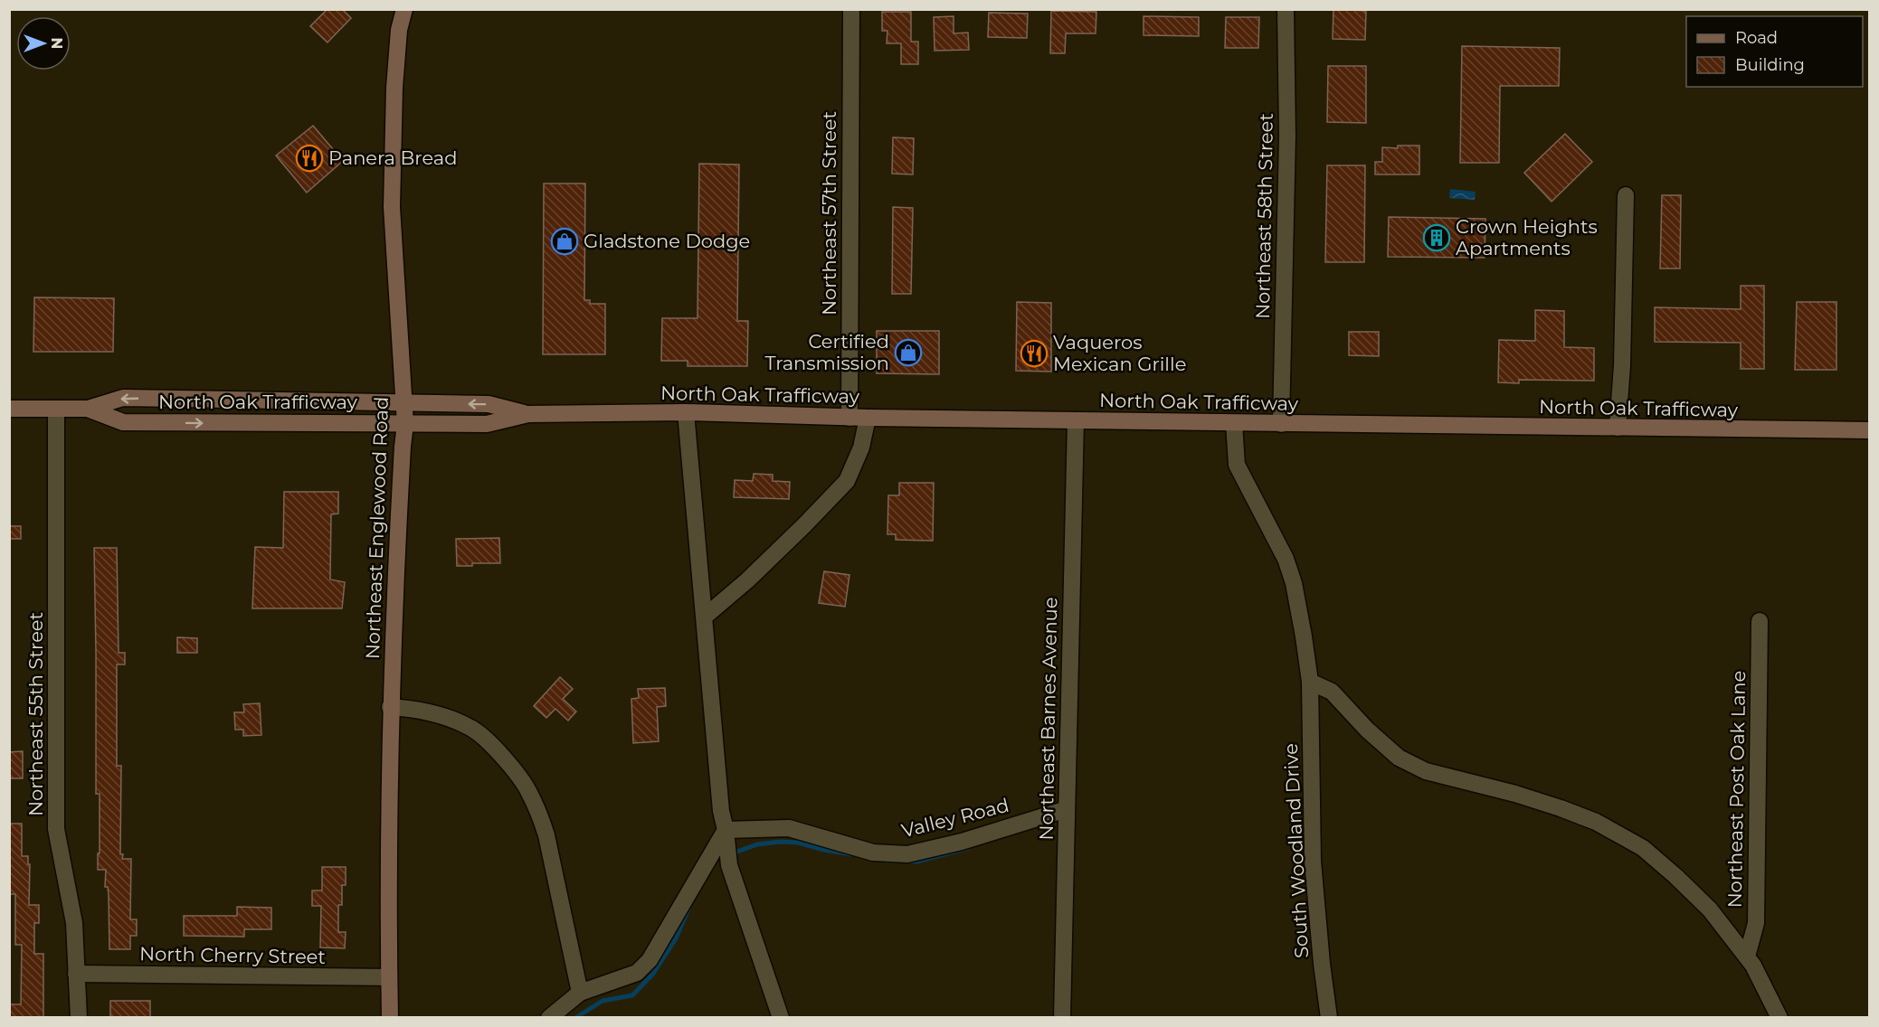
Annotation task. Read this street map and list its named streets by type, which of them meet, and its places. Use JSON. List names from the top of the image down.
{
  "streets": {
    "main road": ["North Oak Trafficway", "Northeast Englewood Road"],
    "street": [
      "Northeast 57th Street",
      "Northeast 58th Street",
      "Northeast 55th Street",
      "Northeast Barnes Avenue",
      "Northeast Post Oak Lane",
      "Valley Road",
      "South Woodland Drive",
      "North Cherry Street"
    ]
  },
  "crossings": [
    ["Northeast 57th Street", "North Oak Trafficway"],
    ["Northeast 58th Street", "North Oak Trafficway"],
    ["North Oak Trafficway", "Northeast Englewood Road"],
    ["North Oak Trafficway", "Northeast 55th Street"],
    ["North Oak Trafficway", "Northeast Barnes Avenue"],
    ["North Oak Trafficway", "South Woodland Drive"],
    ["Northeast Englewood Road", "North Cherry Street"],
    ["Northeast 55th Street", "North Cherry Street"],
    ["Northeast Barnes Avenue", "Valley Road"]
  ],
  "places": {
    "restaurant": ["Panera Bread", "Vaqueros Mexican Grille"],
    "building": ["Crown Heights Apartments"],
    "shop": ["Gladstone Dodge", "Certified Transmission"]
  },
  "legend": ["Road", "Building"],
  "north": "right"
}
